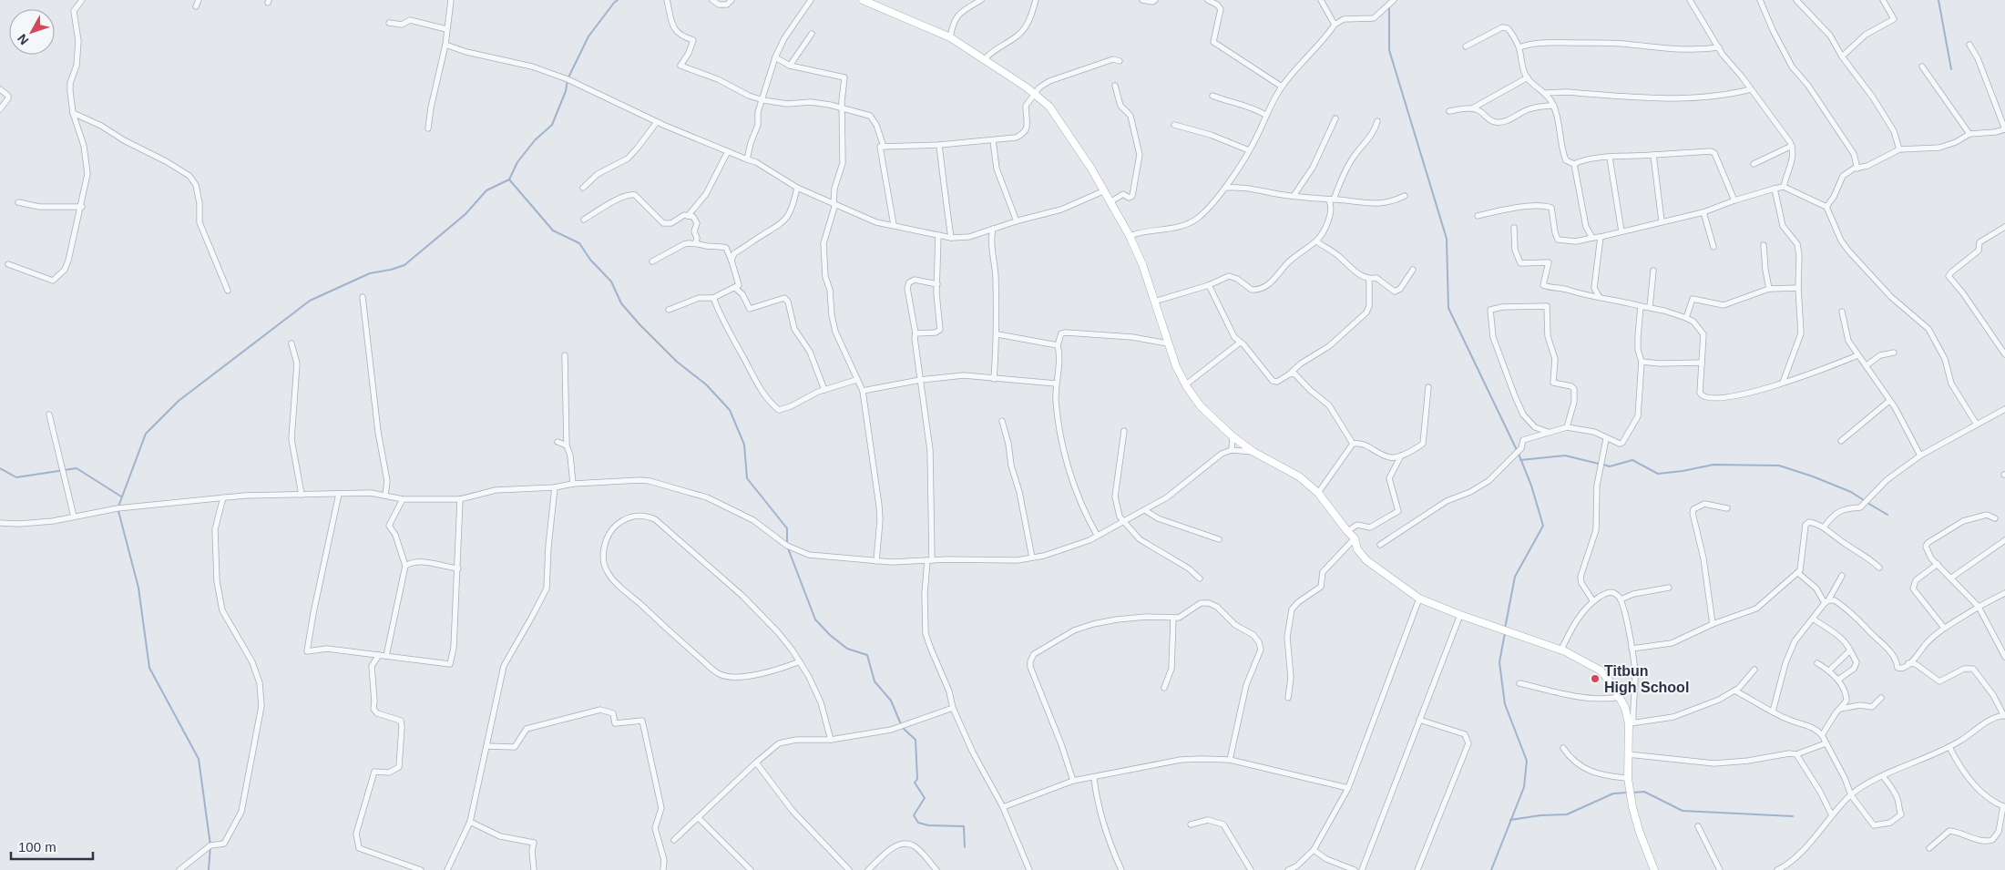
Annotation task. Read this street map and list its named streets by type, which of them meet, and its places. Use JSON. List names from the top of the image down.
{
  "places": ["Titbun High School"],
  "scale_bar": "100 m",
  "north": "bottom left"
}
